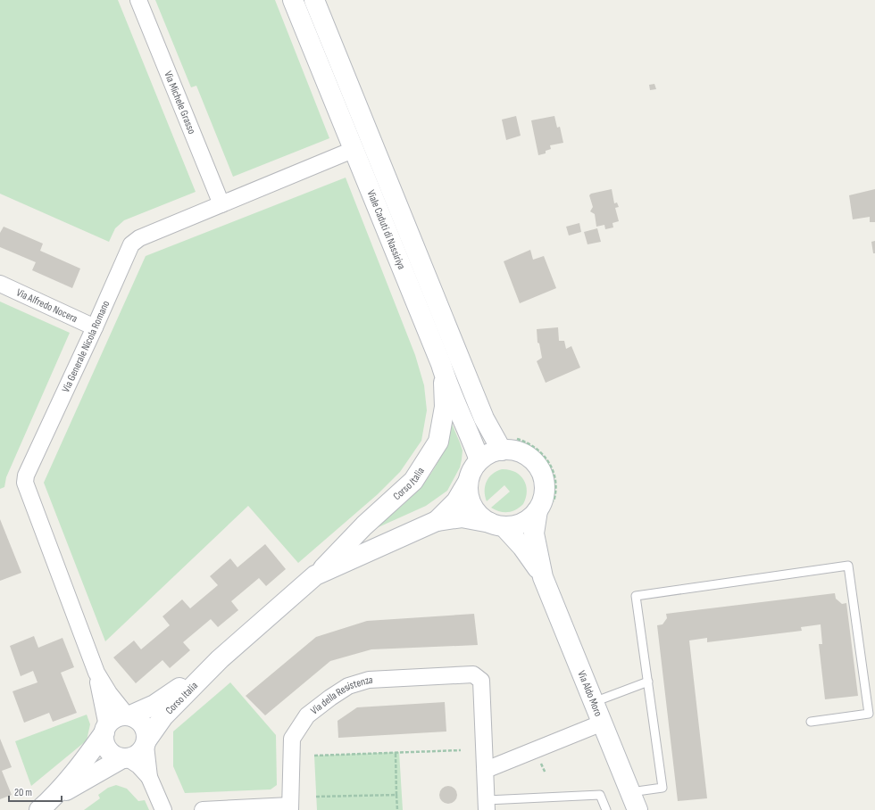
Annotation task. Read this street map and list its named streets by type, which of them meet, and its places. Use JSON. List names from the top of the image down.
{
  "streets": {
    "main road": ["Viale Caduti di Nassiriya", "Corso Italia", "Via Aldo Moro"],
    "street": [
      "Via Michele Grasso",
      "Via Alfredo Nocera",
      "Via Generale Nicola Romano",
      "Via della Resistenza"
    ]
  },
  "crossings": [
    ["Via Michele Grasso", "Via Generale Nicola Romano"],
    ["Viale Caduti di Nassiriya", "Via Generale Nicola Romano"],
    ["Viale Caduti di Nassiriya", "Corso Italia"],
    ["Viale Caduti di Nassiriya", "Via Aldo Moro"],
    ["Via Alfredo Nocera", "Via Generale Nicola Romano"],
    ["Via Generale Nicola Romano", "Corso Italia"],
    ["Corso Italia", "Via Aldo Moro"]
  ],
  "scale_bar": "20 m"
}
